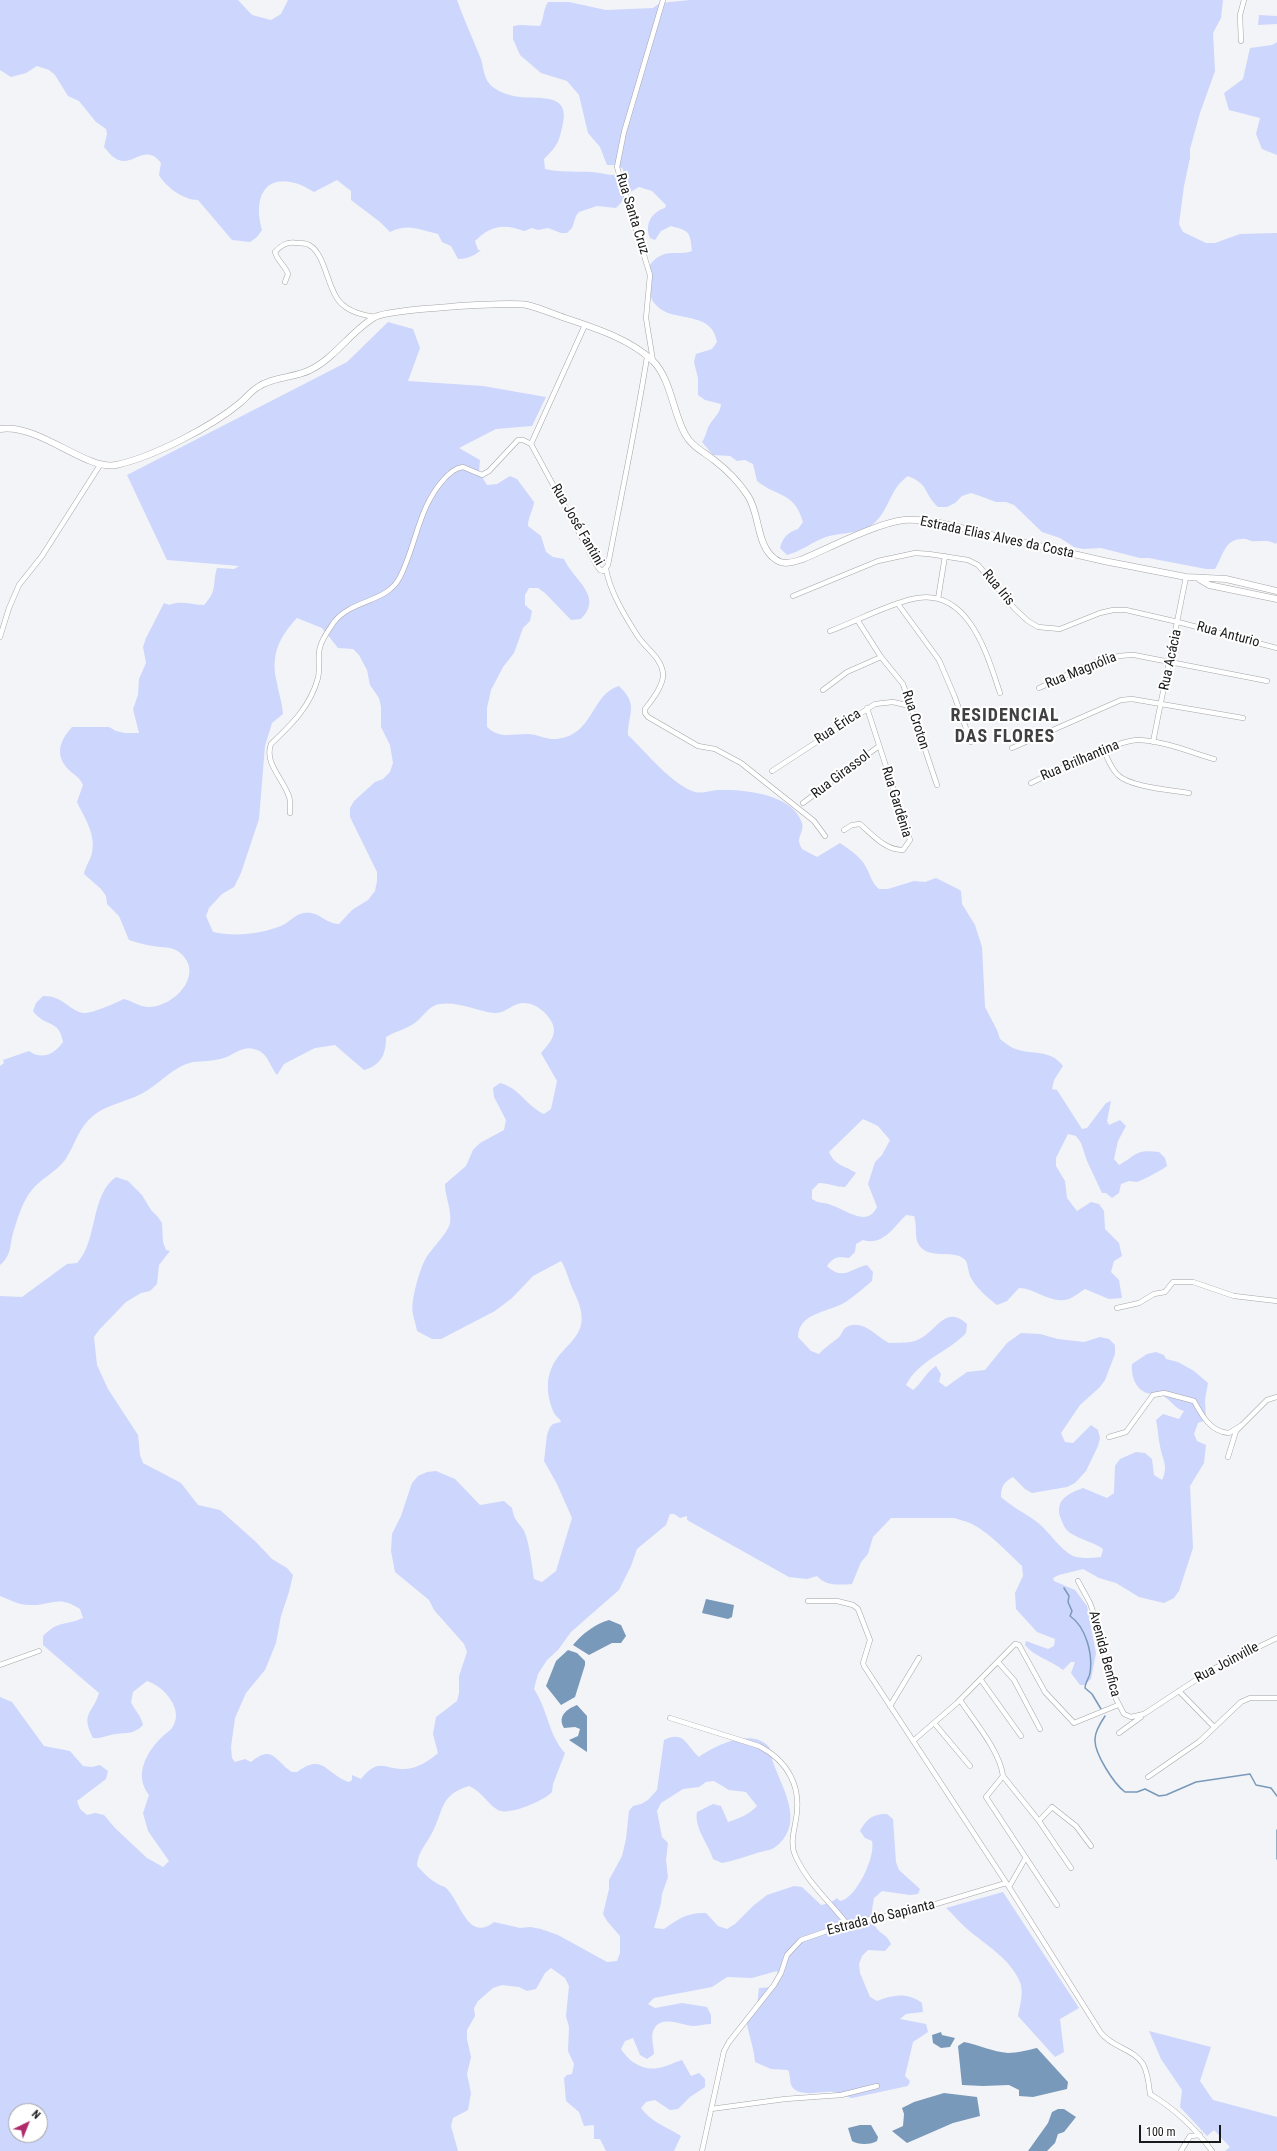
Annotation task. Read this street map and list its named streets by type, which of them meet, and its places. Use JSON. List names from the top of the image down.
{
  "streets": {
    "street": [
      "Rua Santa Cruz",
      "Rua José Fantini",
      "Estrada Elias Alves da Costa",
      "Rua Iris",
      "Rua Anturio",
      "Rua Acácia",
      "Rua Magnólia",
      "Rua Croton",
      "Rua Érica",
      "Rua Brilhantina",
      "Rua Girassol",
      "Rua Gardênia",
      "Avenida Benfica",
      "Rua Joinville",
      "Estrada do Sapianta"
    ]
  },
  "crossings": [
    ["Rua Santa Cruz", "Estrada Elias Alves da Costa"],
    ["Rua José Fantini", "Estrada Elias Alves da Costa"],
    ["Estrada Elias Alves da Costa", "Rua Acácia"],
    ["Rua Iris", "Rua Anturio"],
    ["Rua Iris", "Rua Acácia"],
    ["Rua Anturio", "Rua Acácia"],
    ["Rua Acácia", "Rua Magnólia"],
    ["Rua Acácia", "Rua Brilhantina"],
    ["Rua Croton", "Rua Érica"],
    ["Rua Érica", "Rua Gardênia"],
    ["Rua Girassol", "Rua Gardênia"],
    ["Avenida Benfica", "Rua Joinville"]
  ],
  "districts": ["RESIDENCIAL DAS FLORES"],
  "scale_bar": "100 m",
  "north": "top right"
}
